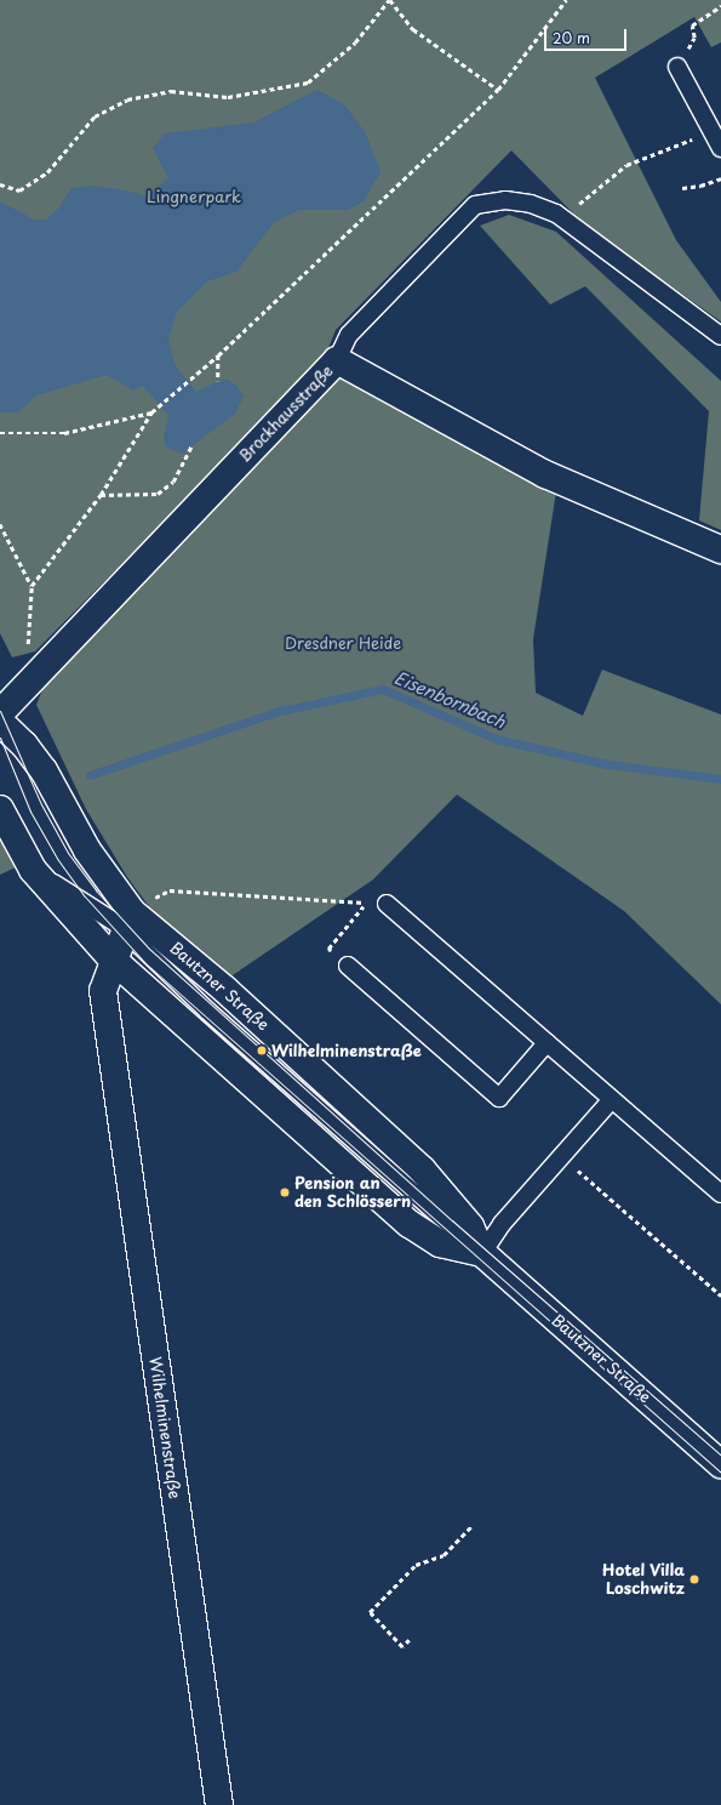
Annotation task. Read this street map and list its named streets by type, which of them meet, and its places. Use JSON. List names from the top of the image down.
{
  "streets": {
    "street": ["Brockhausstraße", "Bautzner Straße", "Wilhelminenstraße"]
  },
  "crossings": [
    ["Bautzner Straße", "Wilhelminenstraße"]
  ],
  "water": ["Eisenbornbach"],
  "parks": ["Lingnerpark", "Dresdner Heide"],
  "places": ["Wilhelminenstraße", "Pension an den Schlössern", "Hotel Villa Loschwitz"],
  "scale_bar": "20 m"
}
